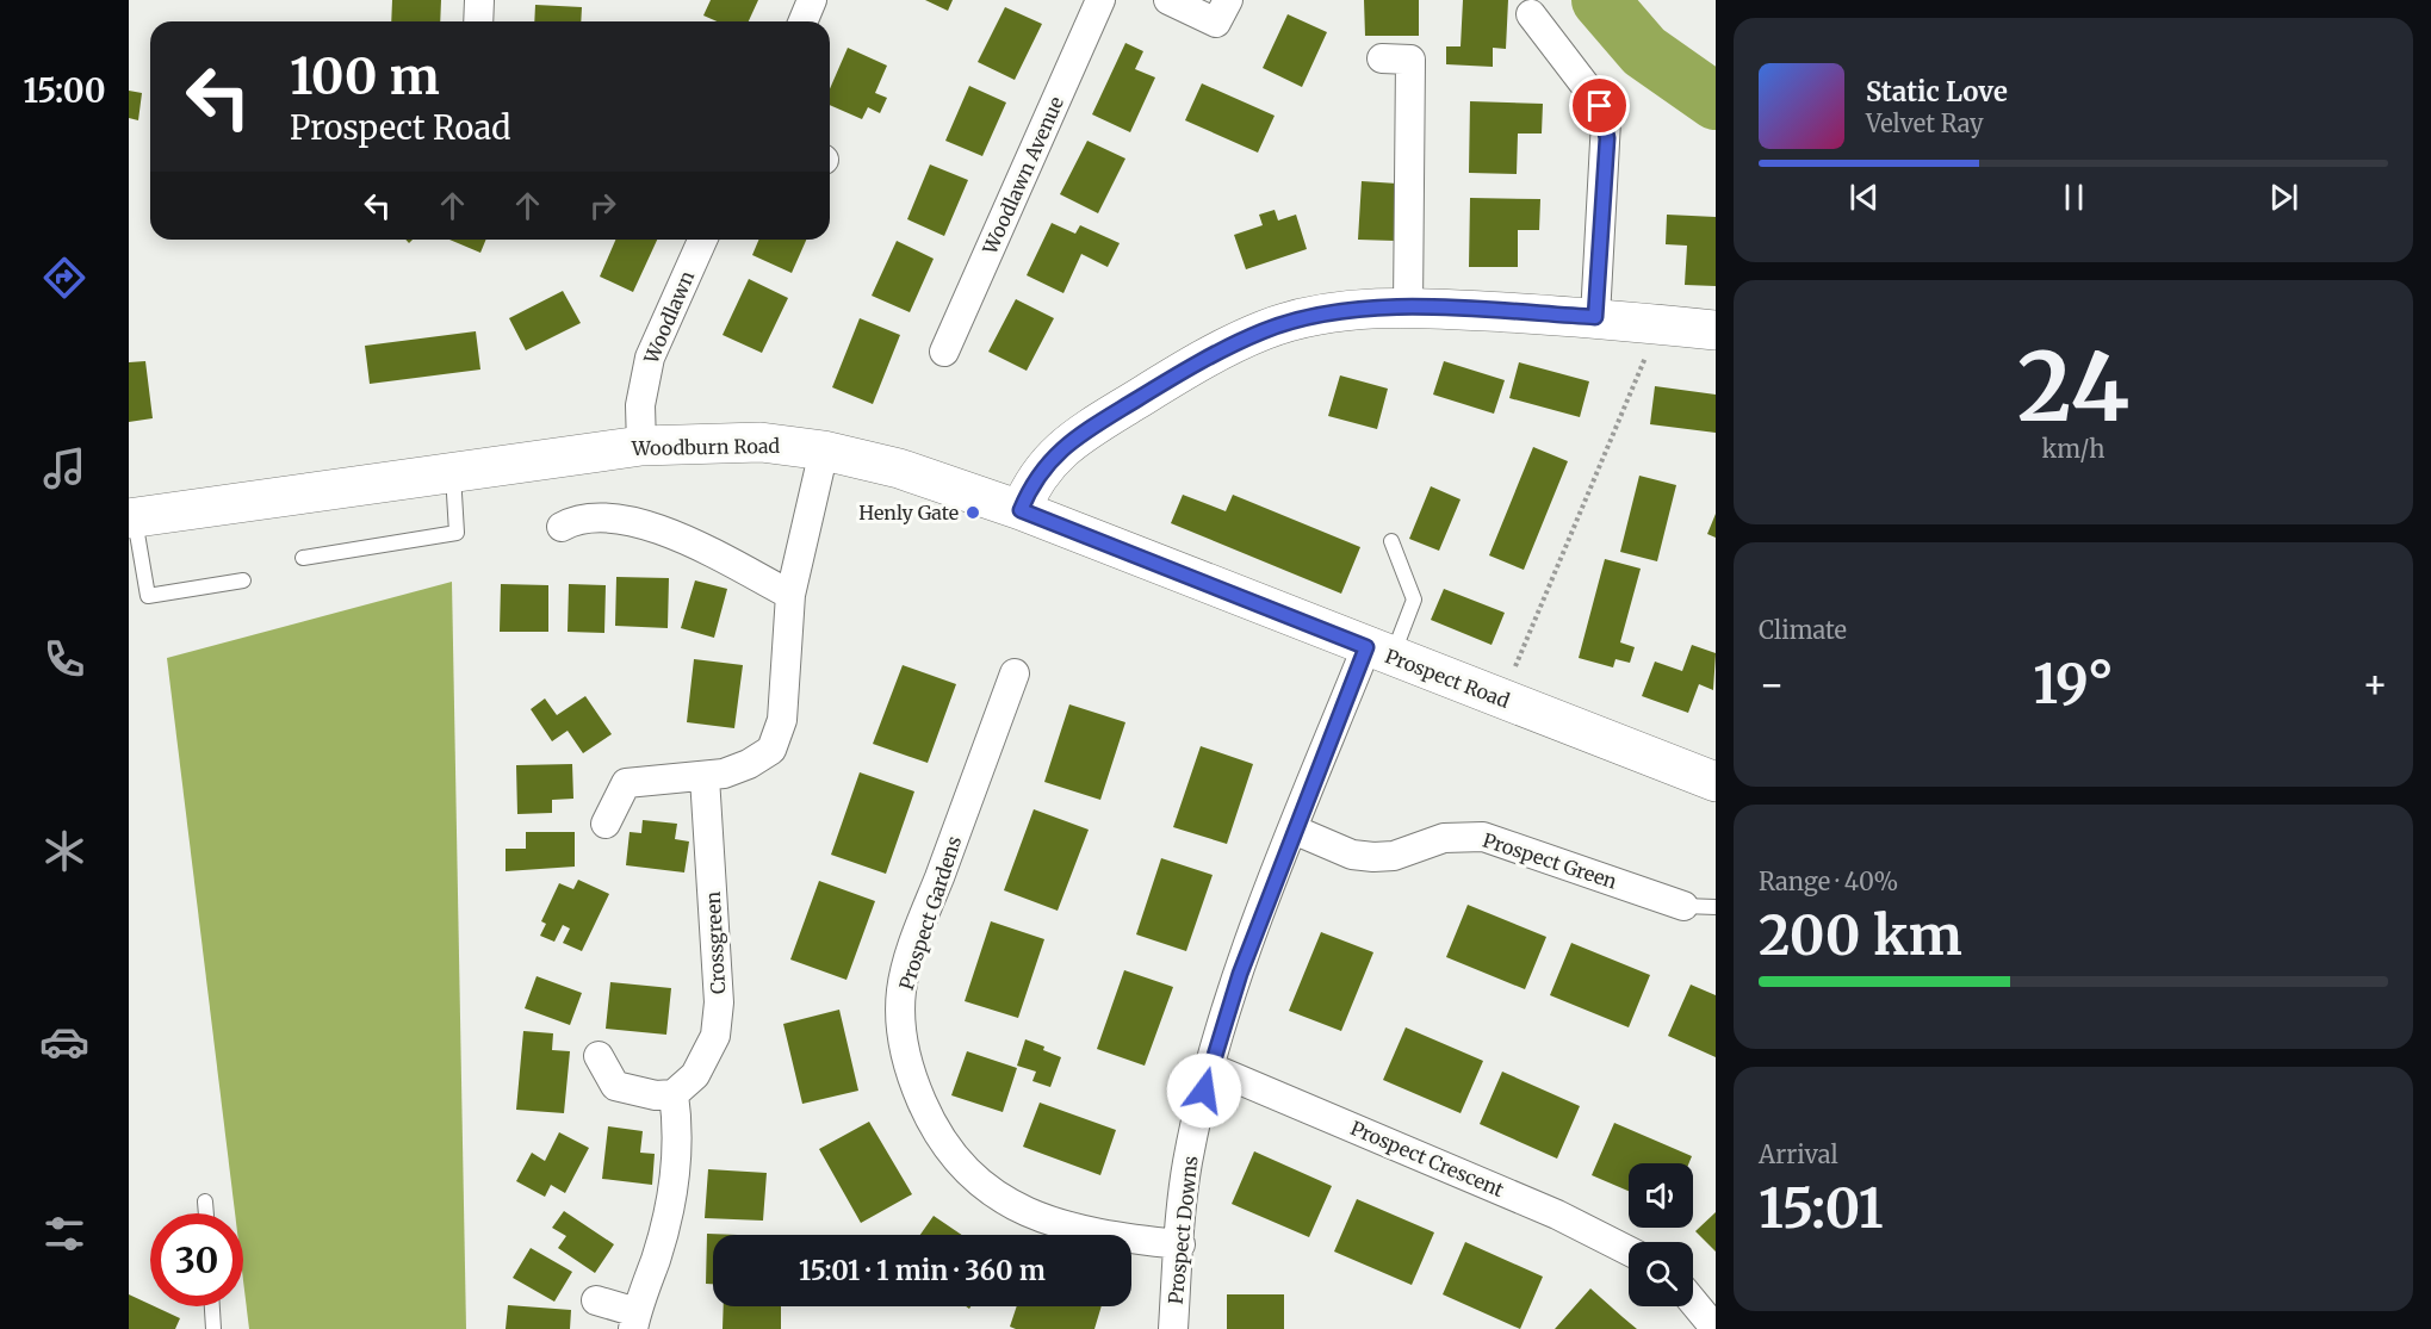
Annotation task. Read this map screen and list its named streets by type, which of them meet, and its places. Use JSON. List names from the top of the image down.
{
  "streets": {
    "street": [
      "Woodlawn Avenue",
      "Woodlawn",
      "Woodburn Road",
      "Prospect Road",
      "Prospect Green",
      "Prospect Gardens",
      "Crossgreen",
      "Prospect Crescent",
      "Prospect Downs"
    ]
  },
  "crossings": [
    ["Woodlawn", "Woodburn Road"],
    ["Woodburn Road", "Prospect Road"],
    ["Prospect Road", "Prospect Downs"],
    ["Prospect Green", "Prospect Downs"],
    ["Prospect Gardens", "Prospect Downs"],
    ["Prospect Crescent", "Prospect Downs"]
  ],
  "places": ["Henly Gate"],
  "page": {
    "tabs": "15:00",
    "turn": ["100 m", "Prospect Road"],
    "song": ["Static Love", "Velvet Ray"],
    "tile": [
      ["24", "km/h"],
      "Climate",
      ["Range · 40%", "200 km"],
      ["Arrival", "15:01"]
    ],
    "heat": ["−", "19°", "+"],
    "limit": "30",
    "trip": "15:01 · 1 min · 360 m"
  }
}
